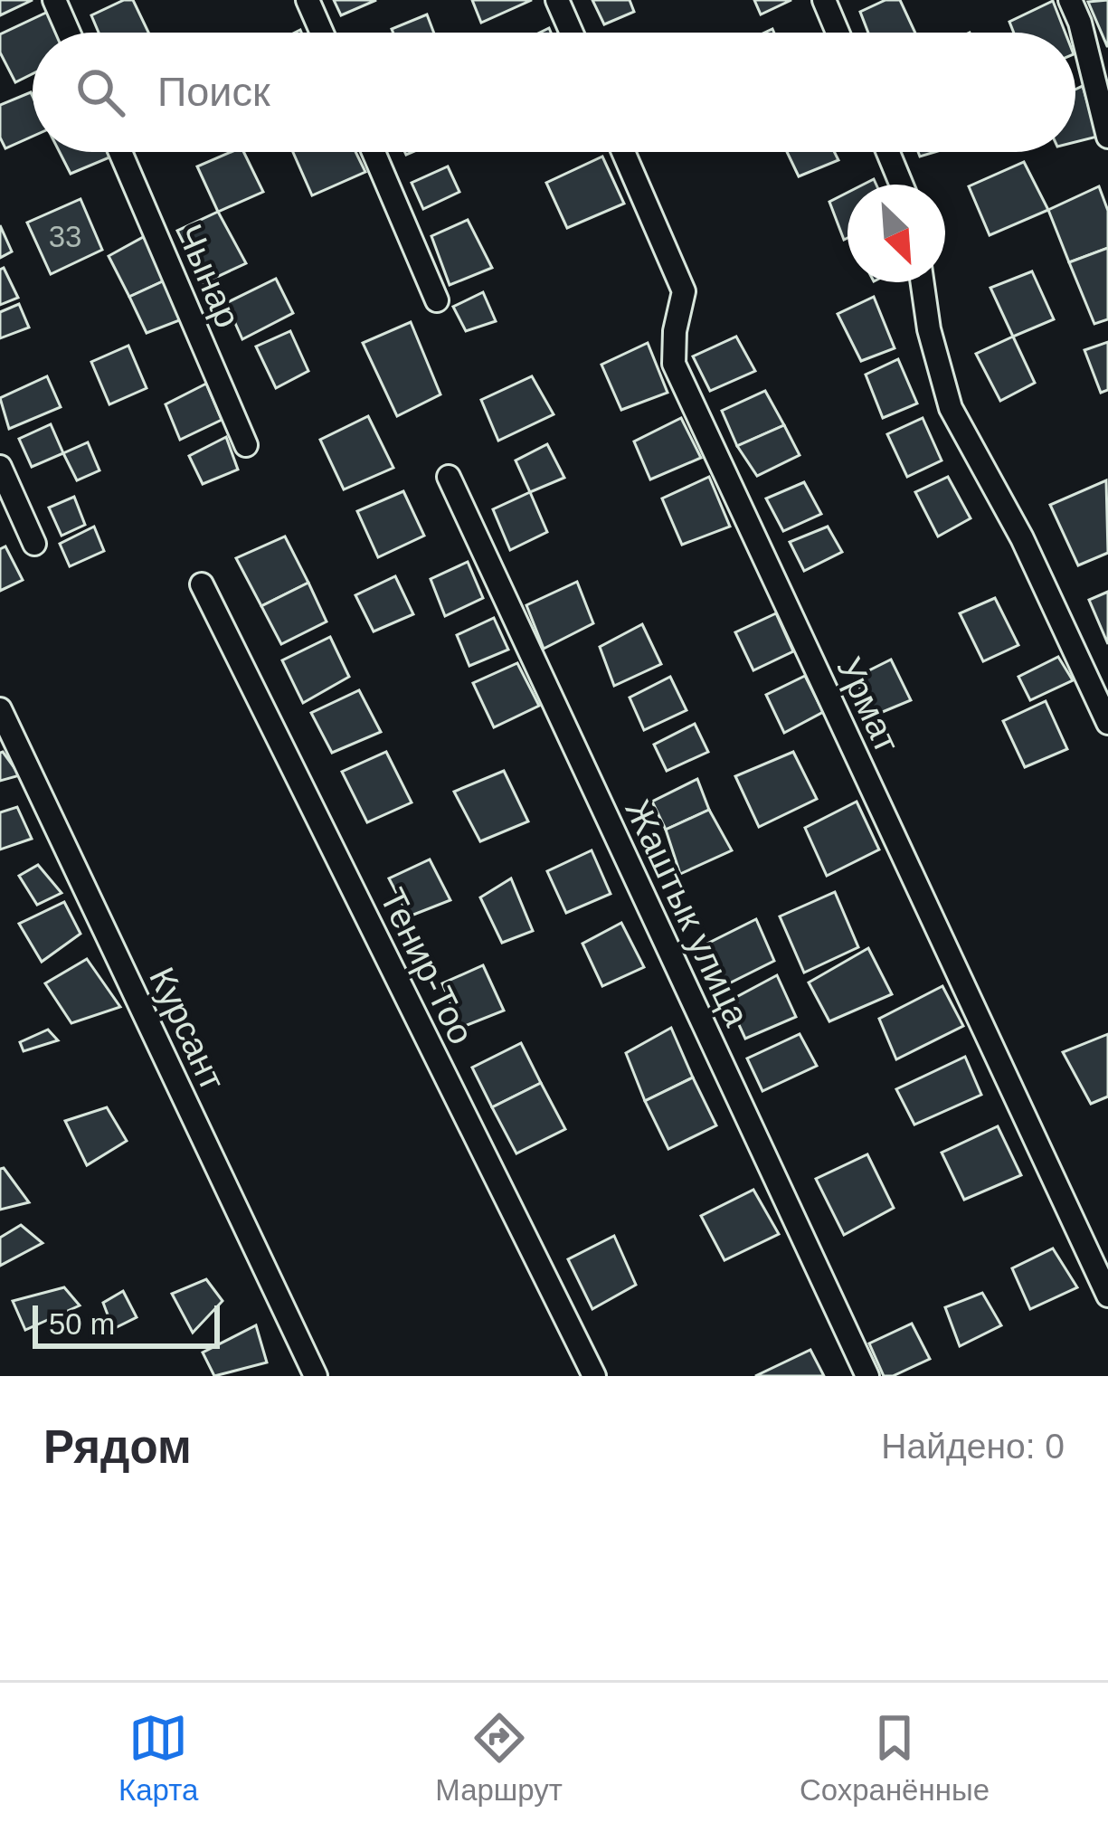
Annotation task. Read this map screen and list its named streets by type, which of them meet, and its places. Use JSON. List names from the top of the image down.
{
  "streets": {
    "street": [
      "Чынар",
      "Урмат",
      "Жаштык улица",
      "Тенир-Тоо",
      "Курсант"
    ]
  },
  "house_numbers": ["33"],
  "scale_bar": "50 m",
  "north": "bottom right",
  "page": {
    "search": "Поиск",
    "scale": "50 m",
    "heading": ["Рядом", "Найдено: 0"],
    "nav": ["Карта", "Маршрут", "Сохранённые"]
  }
}
